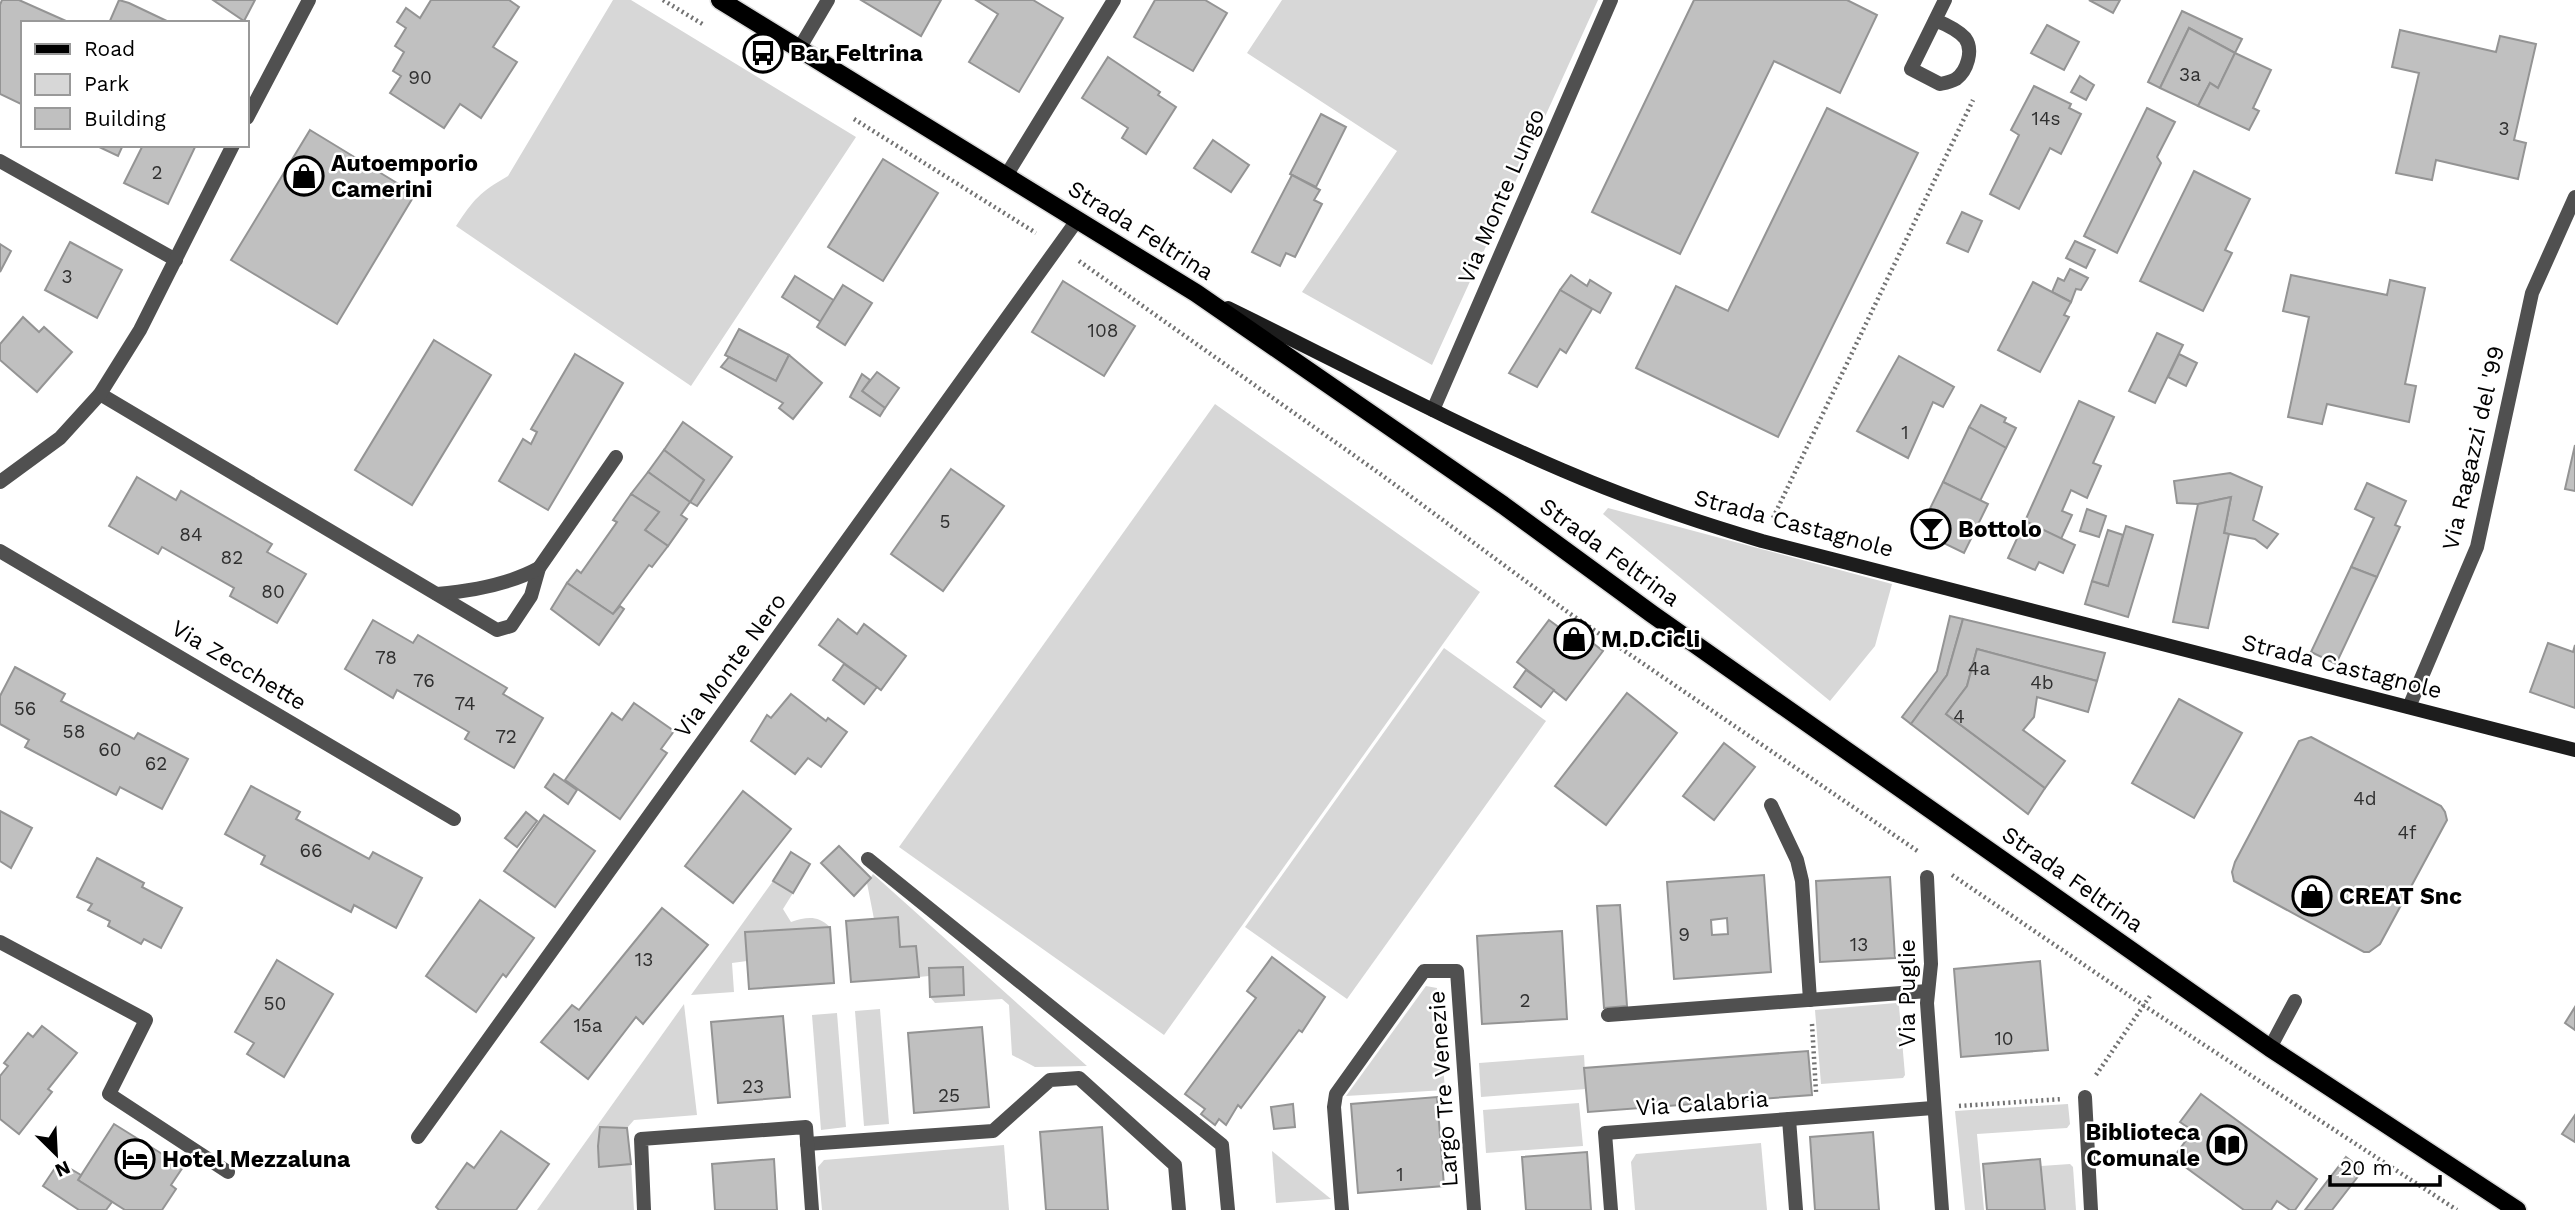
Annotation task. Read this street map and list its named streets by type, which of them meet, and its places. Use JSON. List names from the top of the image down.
{
  "streets": {
    "main road": ["Strada Feltrina", "Strada Castagnole"],
    "street": [
      "Via Monte Lungo",
      "Via Ragazzi del '99",
      "Via Zecchette",
      "Via Monte Nero",
      "Via Puglie",
      "Largo Tre Venezie",
      "Via Calabria"
    ]
  },
  "crossings": [
    ["Via Monte Lungo", "Strada Castagnole"],
    ["Strada Feltrina", "Strada Castagnole"],
    ["Strada Feltrina", "Via Monte Nero"],
    ["Via Ragazzi del '99", "Strada Castagnole"]
  ],
  "places": {
    "bus stop": ["Bar Feltrina"],
    "shop": ["Autoemporio Camerini", "M.D.Cicli", "CREAT Snc"],
    "bar": ["Bottolo"],
    "library": ["Biblioteca Comunale"],
    "hotel": ["Hotel Mezzaluna"]
  },
  "house_numbers": [
    "3a",
    "90",
    "14s",
    "3",
    "2",
    "3",
    "108",
    "1",
    "5",
    "84",
    "82",
    "80",
    "78",
    "4a",
    "76",
    "4b",
    "74",
    "56",
    "4",
    "58",
    "72",
    "60",
    "62",
    "4d",
    "4f",
    "66",
    "9",
    "13",
    "13",
    "2",
    "50",
    "15a",
    "10",
    "23",
    "25",
    "1"
  ],
  "legend": ["Road", "Park", "Building"],
  "scale_bar": "20 m",
  "north": "bottom right"
}
